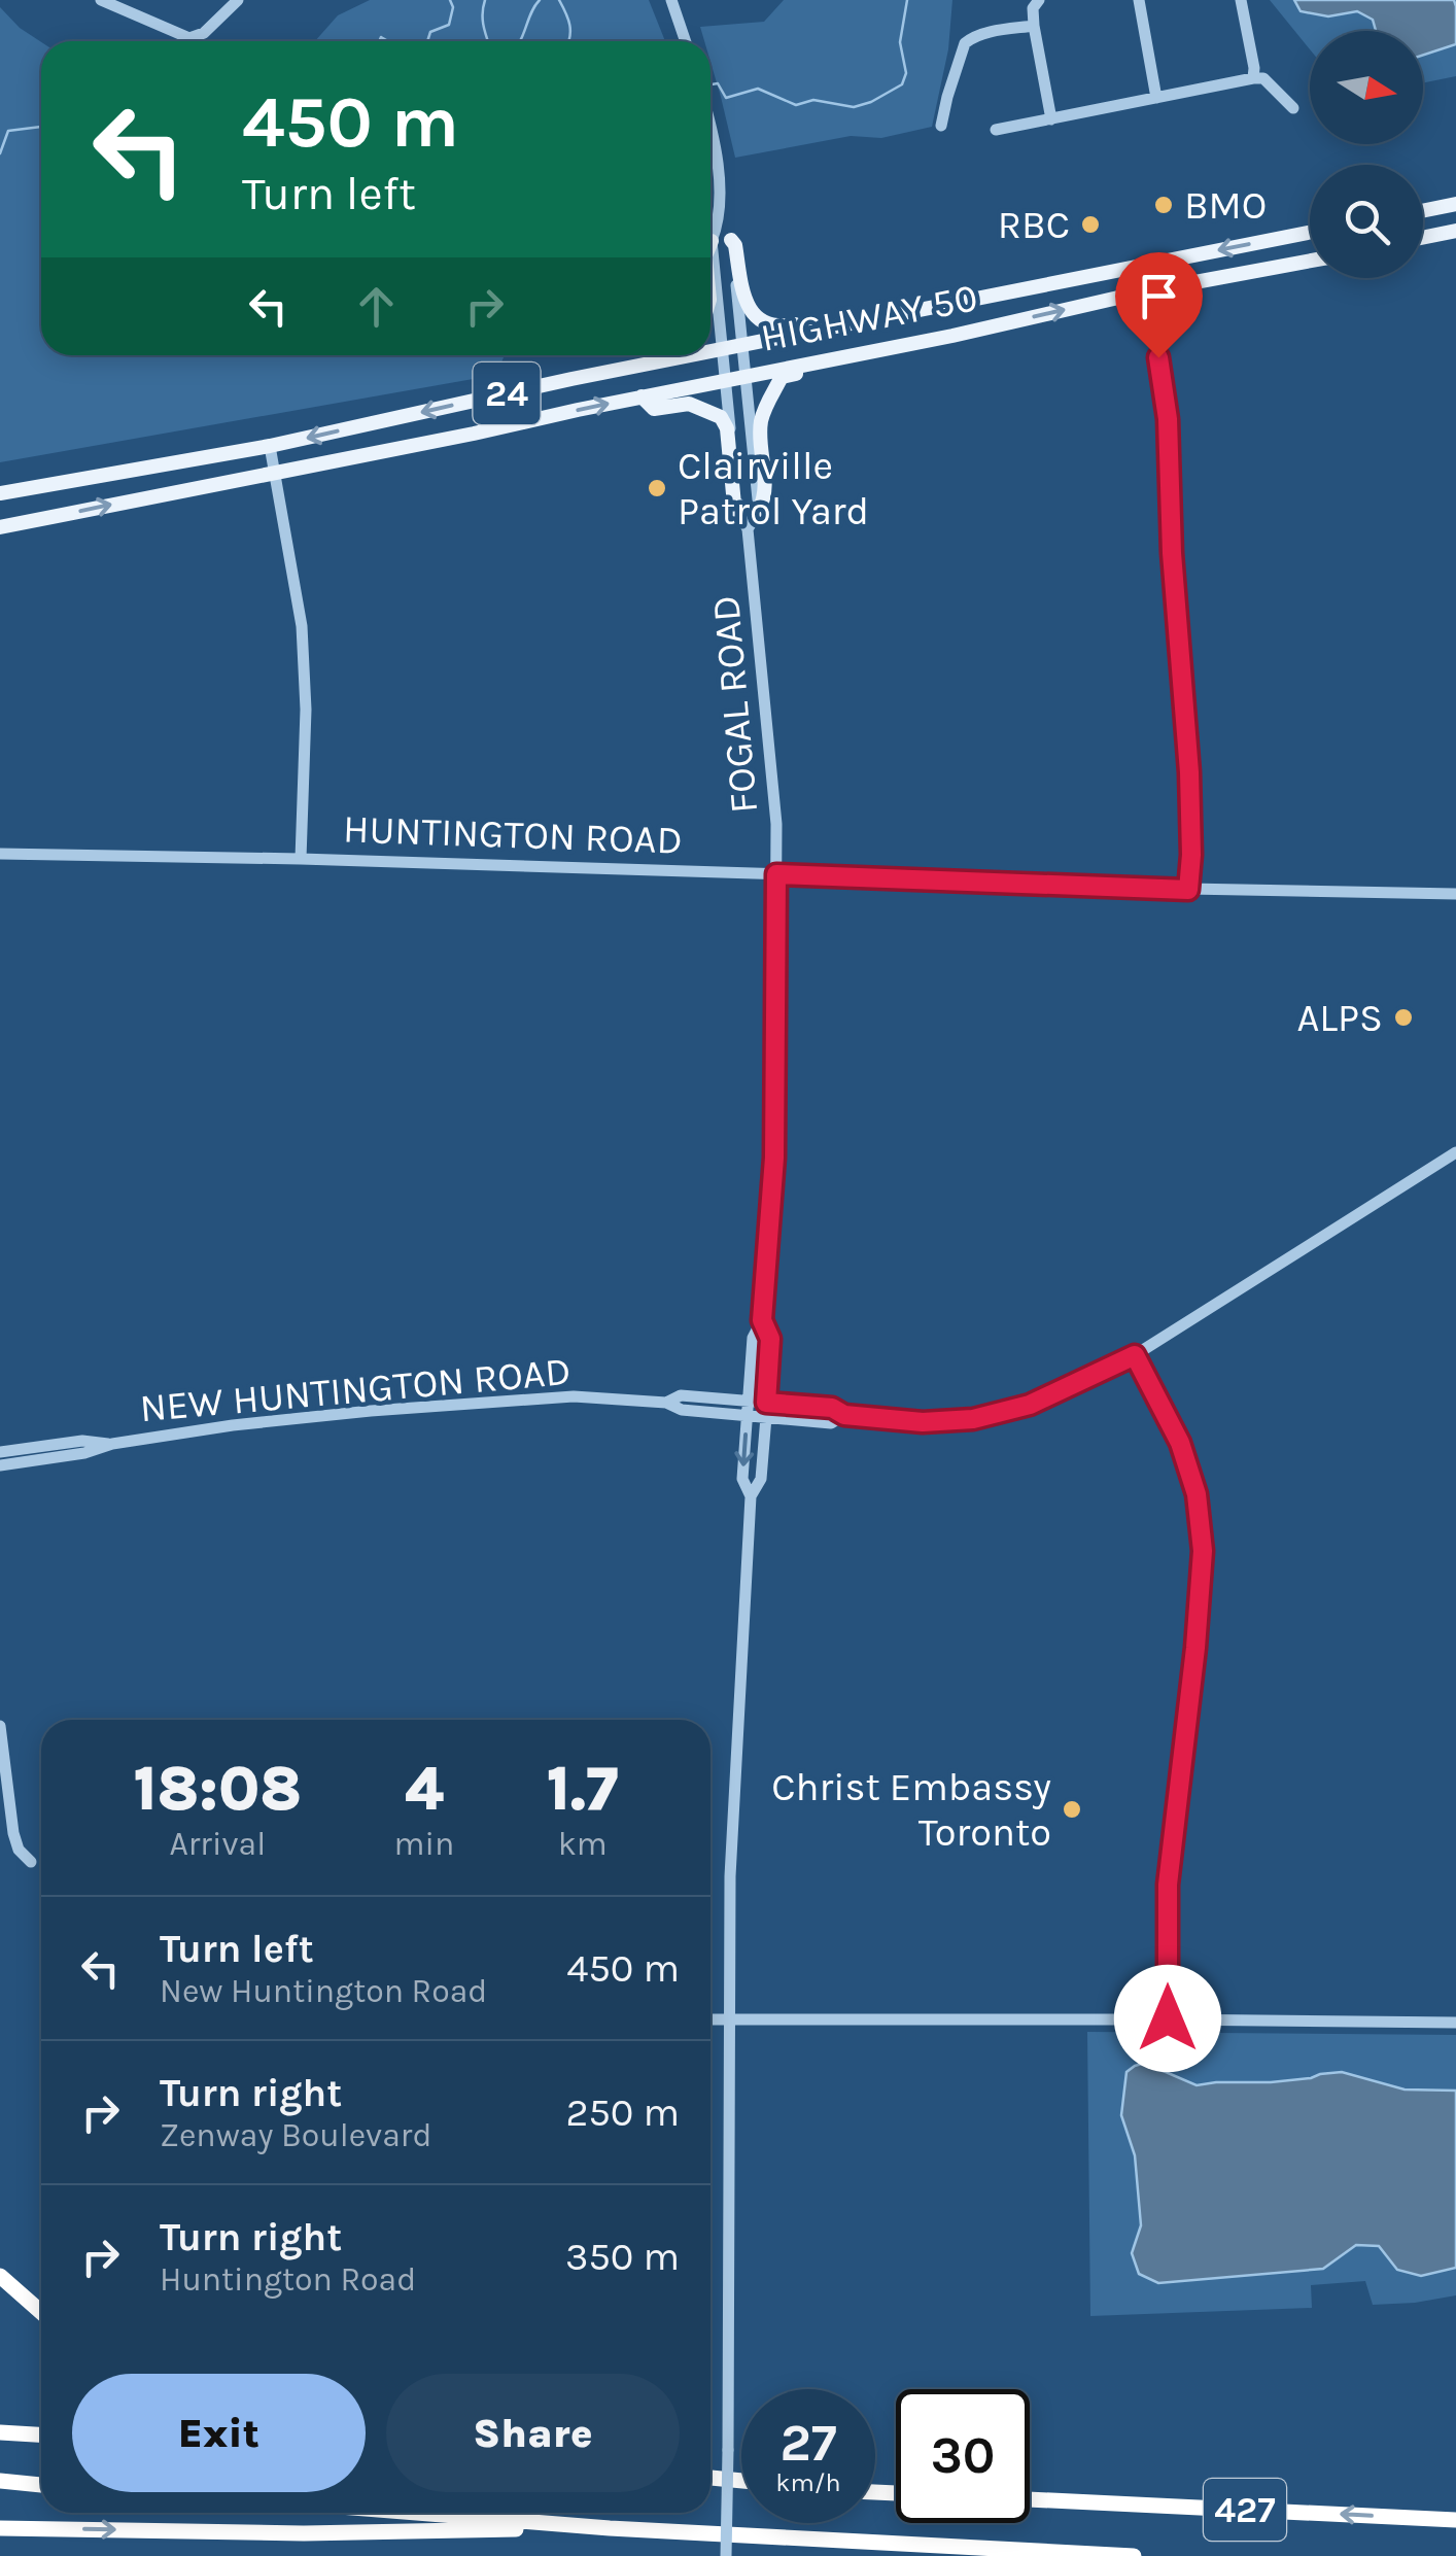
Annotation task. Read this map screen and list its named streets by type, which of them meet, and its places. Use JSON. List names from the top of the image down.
{
  "streets": {
    "highway": ["427"],
    "main road": ["HIGHWAY 50", "24"],
    "street": ["FOGAL ROAD", "HUNTINGTON ROAD", "NEW HUNTINGTON ROAD"]
  },
  "crossings": [
    ["HIGHWAY 50", "FOGAL ROAD"],
    ["FOGAL ROAD", "HUNTINGTON ROAD"]
  ],
  "places": [
    "BMO",
    "RBC",
    "Clairville Patrol Yard",
    "ALPS",
    "Christ Embassy Toronto"
  ],
  "north": "right",
  "page": {
    "turn": ["450 m", "Turn left"],
    "eta": [
      "18:08",
      "Arrival",
      "4",
      "min",
      "1.7",
      "km"
    ],
    "list": [
      {
        "name": "Turn left",
        "note": "New Huntington Road",
        "value": "450 m"
      },
      {
        "name": "Turn right",
        "note": "Zenway Boulevard",
        "value": "250 m"
      },
      {
        "name": "Turn right",
        "note": "Huntington Road",
        "value": "350 m"
      }
    ],
    "buttons": ["Exit", "Share"],
    "speed": "27 km/h",
    "limit": "30"
  }
}
